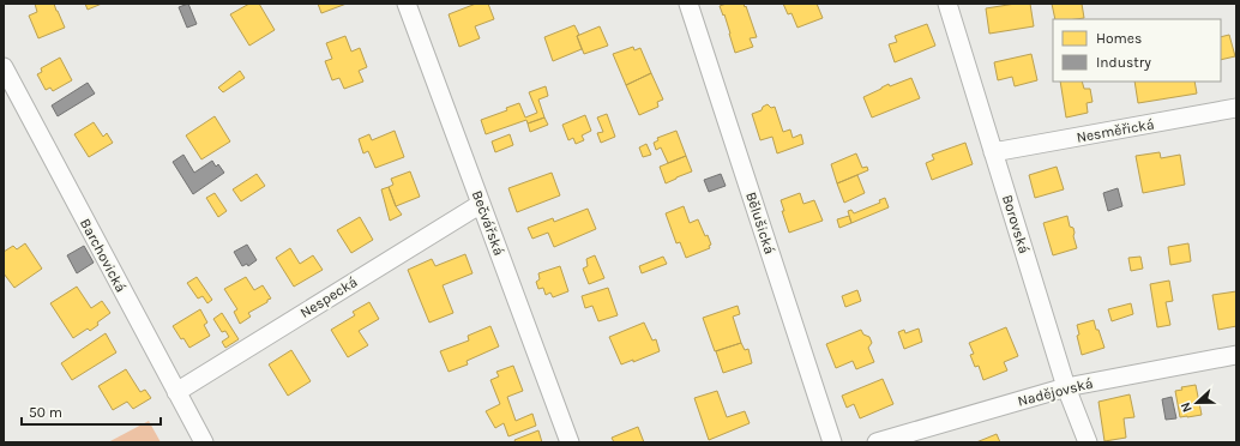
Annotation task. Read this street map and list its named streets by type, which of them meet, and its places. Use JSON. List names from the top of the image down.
{
  "streets": {
    "street": [
      "Nesměřická",
      "Bečvářská",
      "Bělušická",
      "Borovská",
      "Barchovická",
      "Nespecká",
      "Nadějovská"
    ]
  },
  "crossings": [
    ["Nesměřická", "Borovská"],
    ["Bečvářská", "Nespecká"],
    ["Borovská", "Nadějovská"],
    ["Barchovická", "Nespecká"]
  ],
  "legend": ["Homes", "Industry"],
  "scale_bar": "50 m",
  "north": "left"
}
